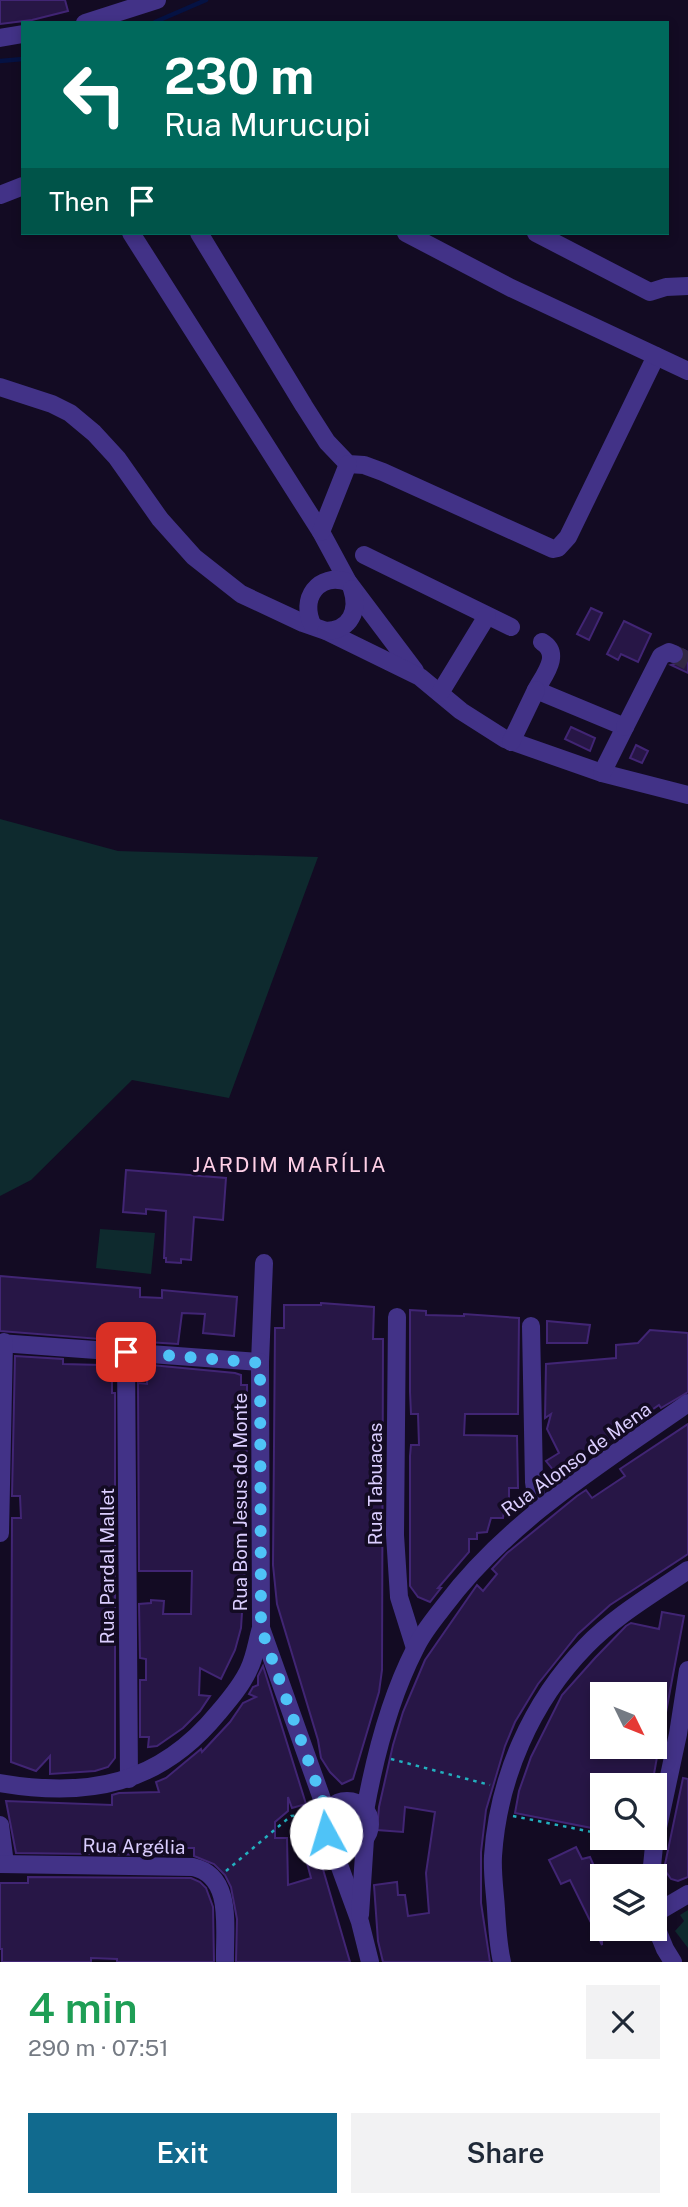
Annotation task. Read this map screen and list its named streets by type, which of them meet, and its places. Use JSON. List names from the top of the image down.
{
  "streets": {
    "street": [
      "Rua Alonso de Mena",
      "Rua Tabuacas",
      "Rua Bom Jesus do Monte",
      "Rua Pardal Mallet",
      "Rua Argélia"
    ]
  },
  "crossings": [
    ["Rua Alonso de Mena", "Rua Tabuacas"],
    ["Rua Alonso de Mena", "Rua Bom Jesus do Monte"]
  ],
  "districts": ["JARDIM MARÍLIA"],
  "north": "bottom right",
  "page": {
    "turn": ["230 m", "Rua Murucupi"],
    "then": "Then",
    "heading": ["4 min", "290 m · 07:51"],
    "buttons": ["Exit", "Share"]
  }
}
